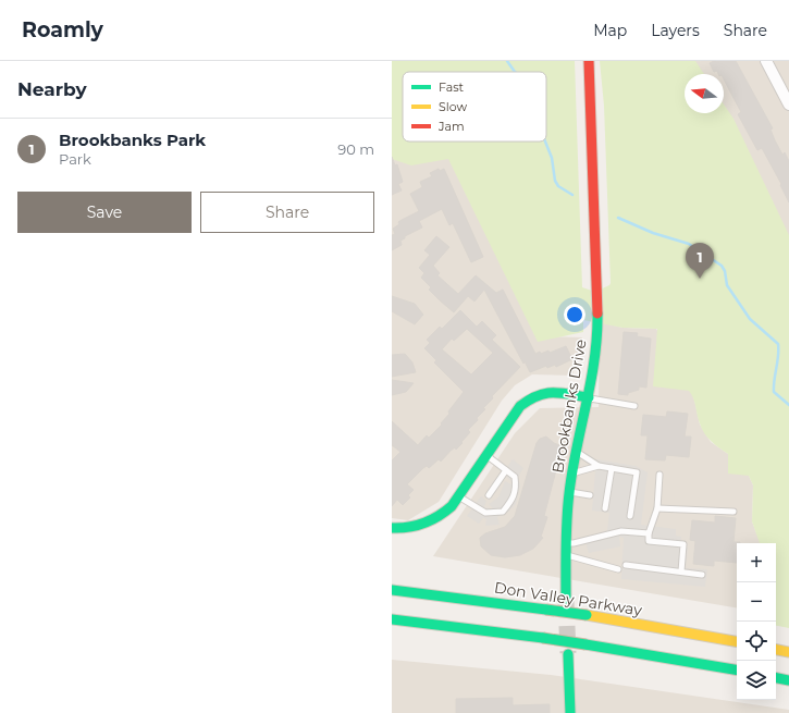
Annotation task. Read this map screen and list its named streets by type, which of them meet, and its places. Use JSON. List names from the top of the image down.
{
  "streets": {
    "main road": ["Brookbanks Drive", "Don Valley Parkway"]
  },
  "legend": ["Fast", "Slow", "Jam"],
  "north": "left",
  "page": {
    "header": "Roamly",
    "nav": ["Map", "Layers", "Share"],
    "heading": "Nearby",
    "list": [
      {
        "mark": "1",
        "name": "Brookbanks Park",
        "note": "Park",
        "value": "90 m"
      }
    ],
    "buttons": ["Save", "Share"],
    "pins": "1",
    "map_buttons": ["+", "−"]
  }
}
